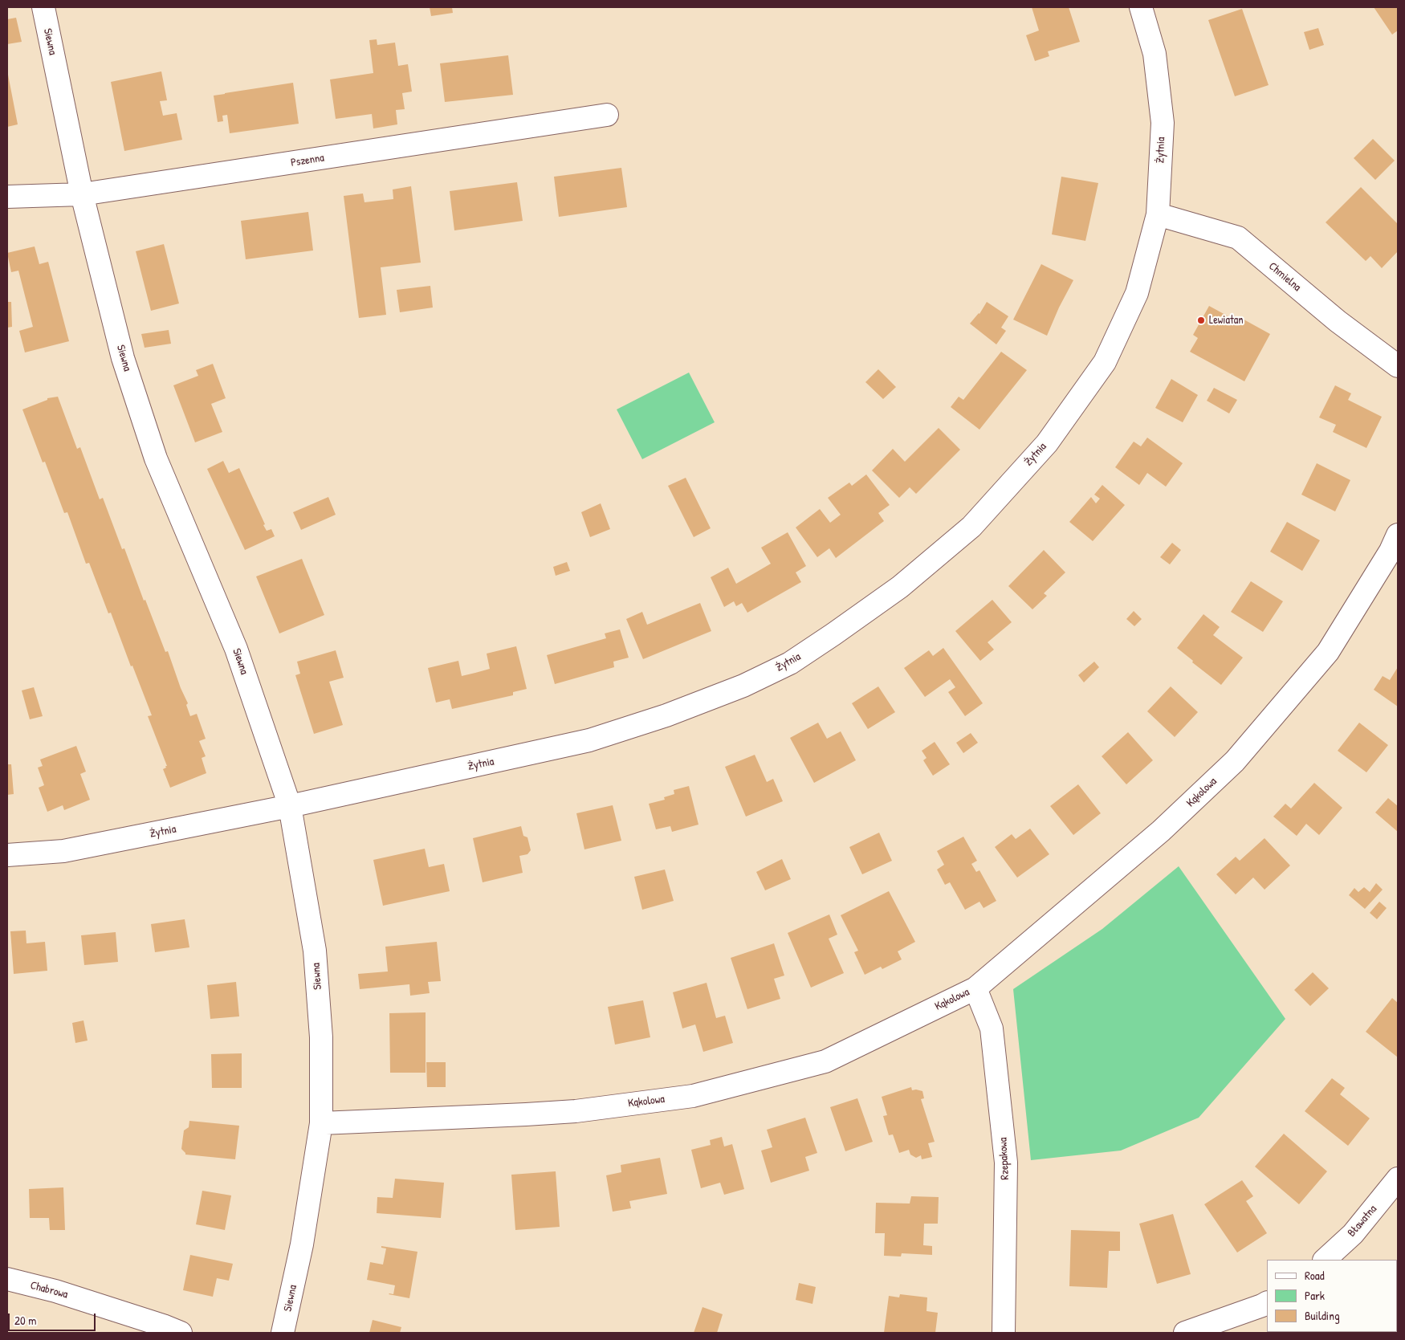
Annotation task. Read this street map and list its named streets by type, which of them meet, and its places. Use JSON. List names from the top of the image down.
{
  "streets": {
    "street": [
      "Siewna",
      "Żytnia",
      "Pszenna",
      "Chmielna",
      "Kąkolowa",
      "Rzepakowa",
      "Bławatna",
      "Chabrowa"
    ]
  },
  "crossings": [
    ["Siewna", "Żytnia"],
    ["Siewna", "Pszenna"],
    ["Siewna", "Kąkolowa"],
    ["Żytnia", "Chmielna"],
    ["Kąkolowa", "Rzepakowa"]
  ],
  "places": ["Lewiatan"],
  "legend": ["Road", "Park", "Building"],
  "scale_bar": "20 m"
}
